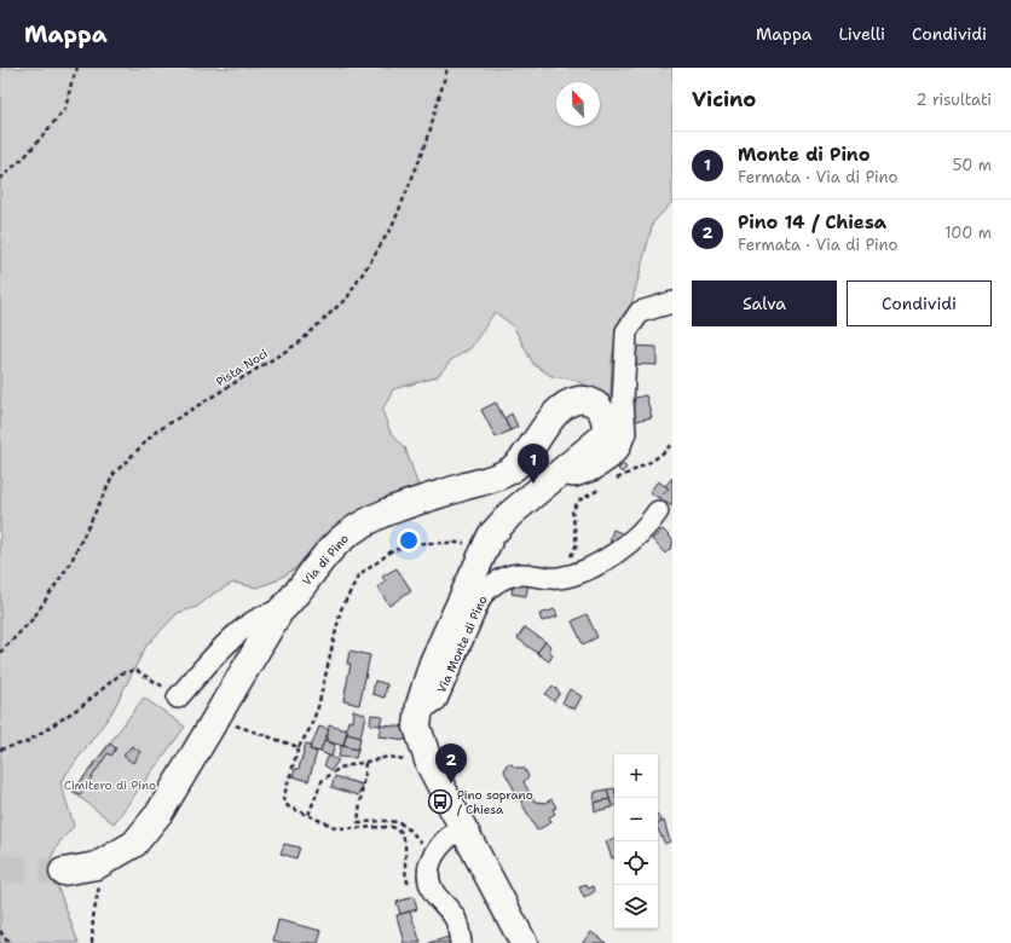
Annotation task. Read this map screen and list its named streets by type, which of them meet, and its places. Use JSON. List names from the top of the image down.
{
  "streets": {
    "street": ["Via di Pino", "Via Monte di Pino"],
    "path": ["Pista Noci"]
  },
  "crossings": [
    ["Via di Pino", "Via Monte di Pino"]
  ],
  "parks": ["Cimitero di Pino"],
  "places": {
    "bus stop": ["Pino soprano / Chiesa"]
  },
  "north": "top left",
  "page": {
    "header": "Mappa",
    "nav": ["Mappa", "Livelli", "Condividi"],
    "heading": ["Vicino", "2 risultati"],
    "list": [
      {
        "mark": "1",
        "name": "Monte di Pino",
        "note": "Fermata · Via di Pino",
        "value": "50 m"
      },
      {
        "mark": "2",
        "name": "Pino 14 / Chiesa",
        "note": "Fermata · Via di Pino",
        "value": "100 m"
      }
    ],
    "buttons": ["Salva", "Condividi"],
    "pins": ["1", "2"],
    "map_buttons": ["+", "−"]
  }
}
